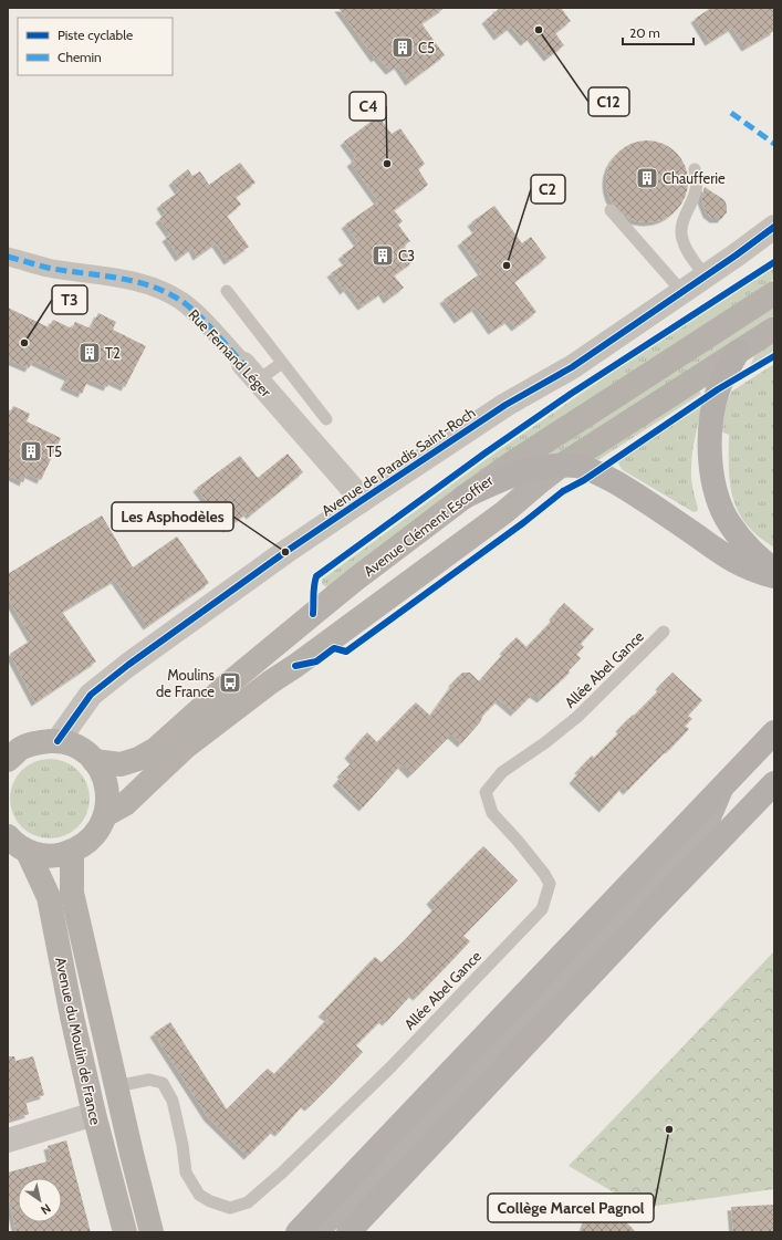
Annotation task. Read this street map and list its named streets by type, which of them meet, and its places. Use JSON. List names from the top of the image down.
{
  "streets": {
    "main road": ["Avenue Clément Escoffier", "Avenue du Moulin de France"],
    "street": ["Rue Fernand Léger", "Avenue de Paradis Saint-Roch"],
    "lane": ["Allée Abel Gance"]
  },
  "crossings": [
    ["Rue Fernand Léger", "Avenue de Paradis Saint-Roch"],
    ["Allée Abel Gance", "Avenue du Moulin de France"]
  ],
  "places": {
    "other": [
      "C12",
      "C4",
      "C2",
      "T3",
      "Les Asphodèles",
      "Collège Marcel Pagnol"
    ],
    "building": [
      "C5",
      "Chaufferie",
      "C3",
      "T2",
      "T5"
    ],
    "bus stop": ["Moulins de France"]
  },
  "legend": ["Piste cyclable", "Chemin"],
  "scale_bar": "20 m",
  "north": "bottom right"
}
